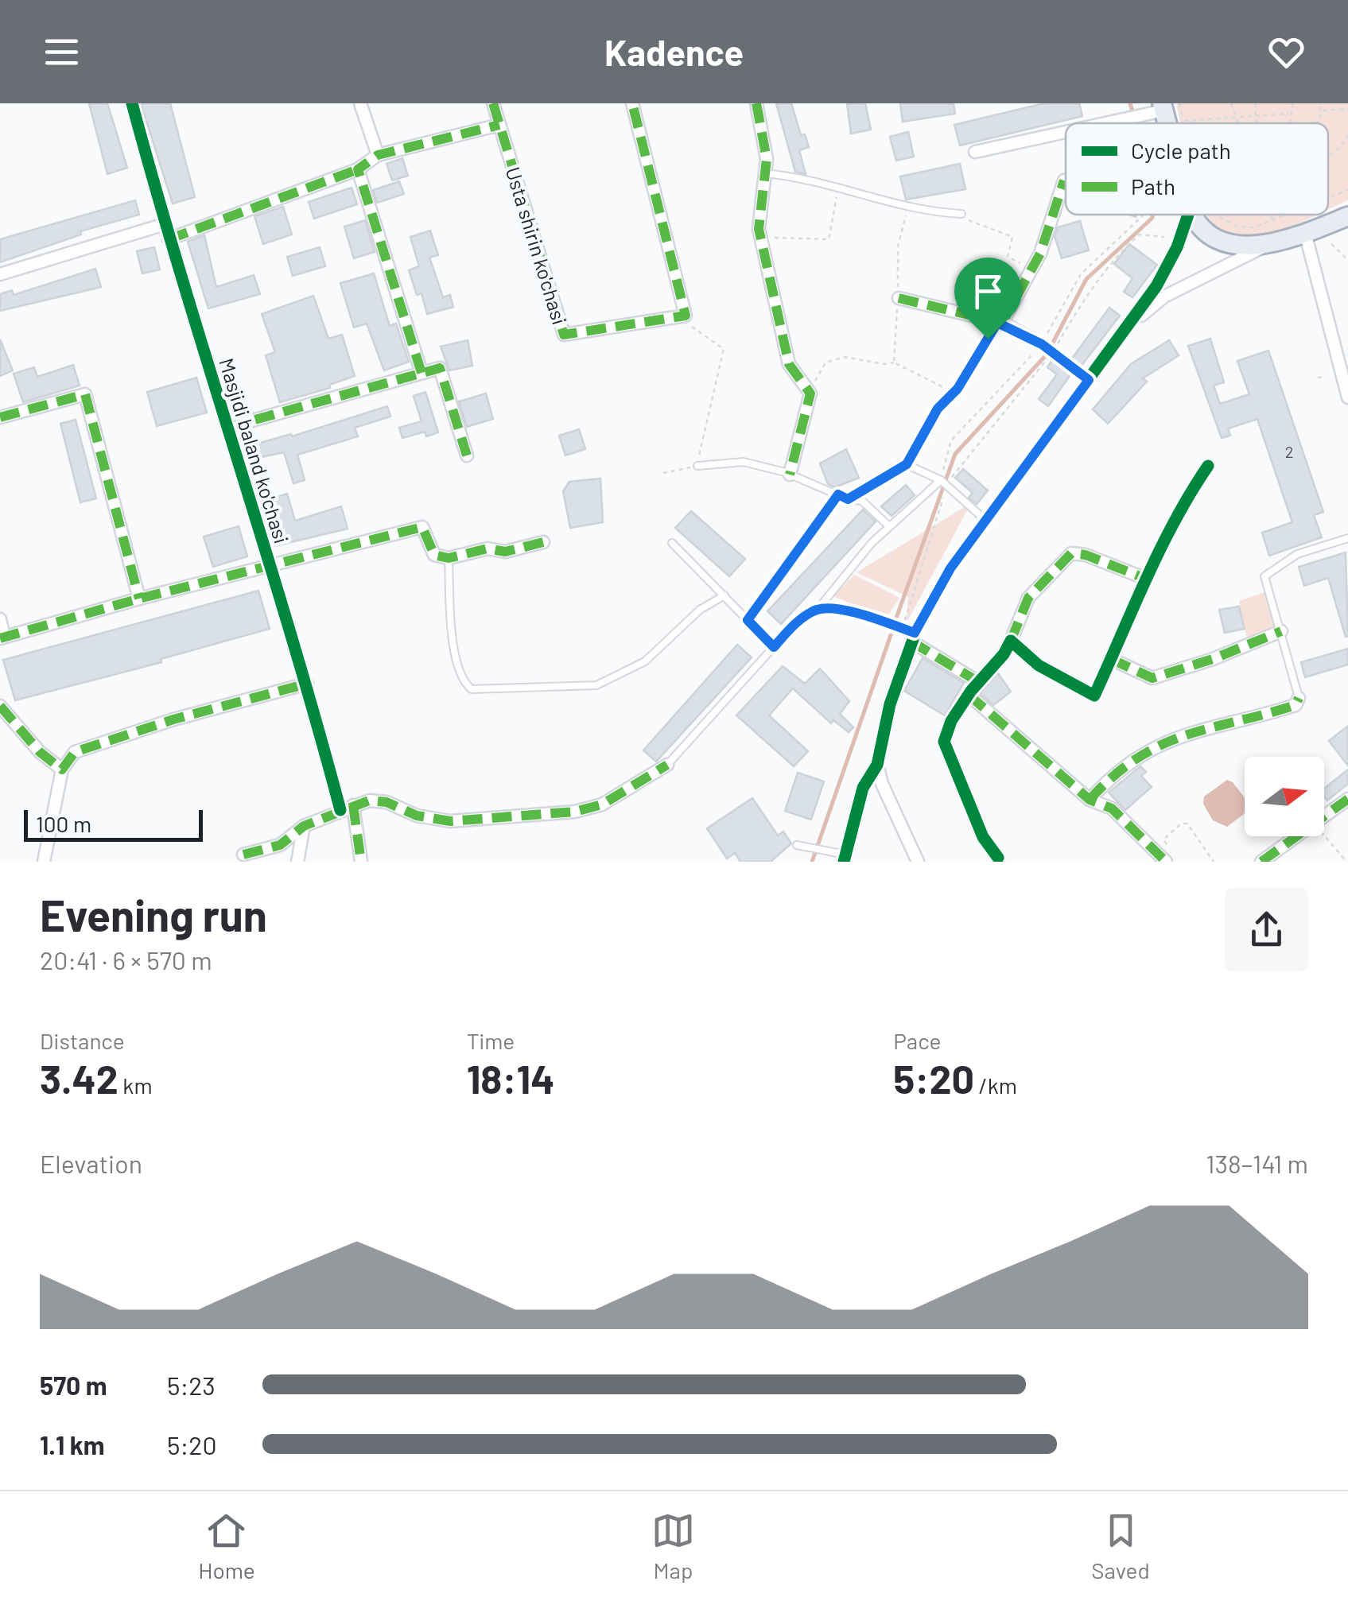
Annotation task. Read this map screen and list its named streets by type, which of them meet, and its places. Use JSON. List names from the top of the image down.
{
  "streets": {
    "street": ["Usta shirin ko'chasi", "Masjidi baland ko'chasi"]
  },
  "house_numbers": ["2"],
  "legend": ["Cycle path", "Path"],
  "scale_bar": "100 m",
  "north": "right",
  "page": {
    "header": "Kadence",
    "scale": "100 m",
    "heading": ["Evening run", "20:41 · 6 × 570 m"],
    "stats": [
      ["Distance", "3.42 km"],
      ["Time", "18:14"],
      ["Pace", "5:20 /km"]
    ],
    "chart": ["Elevation", "138–141 m"],
    "list": [
      {
        "name": "570 m",
        "note": "5:23"
      },
      {
        "name": "1.1 km",
        "note": "5:20"
      }
    ],
    "tabs": ["Home", "Map", "Saved"]
  }
}
